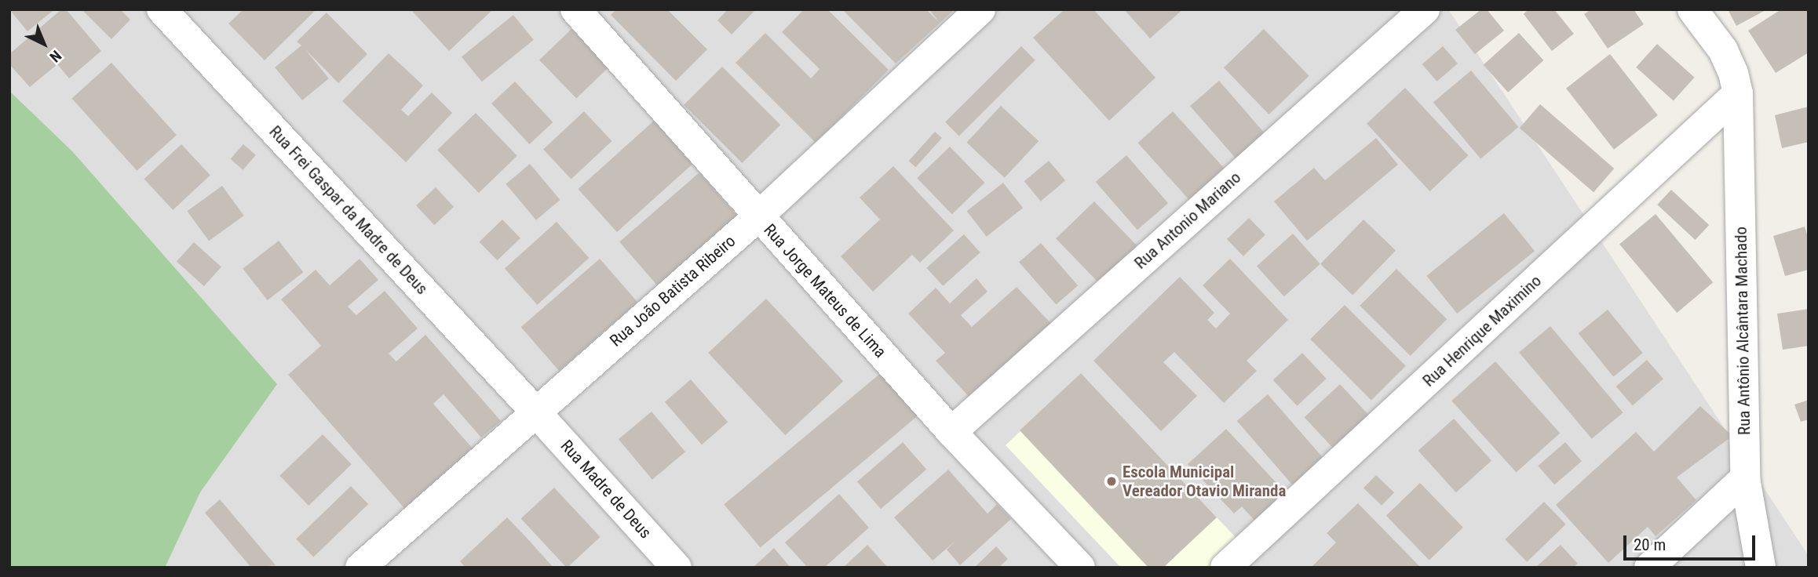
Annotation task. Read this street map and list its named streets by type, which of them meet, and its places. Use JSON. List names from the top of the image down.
{
  "streets": {
    "street": [
      "Rua Frei Gaspar da Madre de Deus",
      "Rua Antonio Mariano",
      "Rua João Batista Ribeiro",
      "Rua Jorge Mateus de Lima",
      "Rua Henrique Maximino",
      "Rua Antônio Alcântara Machado",
      "Rua Madre de Deus"
    ]
  },
  "crossings": [
    ["Rua Frei Gaspar da Madre de Deus", "Rua João Batista Ribeiro"],
    ["Rua Frei Gaspar da Madre de Deus", "Rua Madre de Deus"],
    ["Rua Antonio Mariano", "Rua Jorge Mateus de Lima"],
    ["Rua João Batista Ribeiro", "Rua Jorge Mateus de Lima"],
    ["Rua João Batista Ribeiro", "Rua Madre de Deus"],
    ["Rua Henrique Maximino", "Rua Antônio Alcântara Machado"]
  ],
  "places": ["Escola Municipal Vereador Otavio Miranda"],
  "scale_bar": "20 m",
  "north": "bottom right"
}
